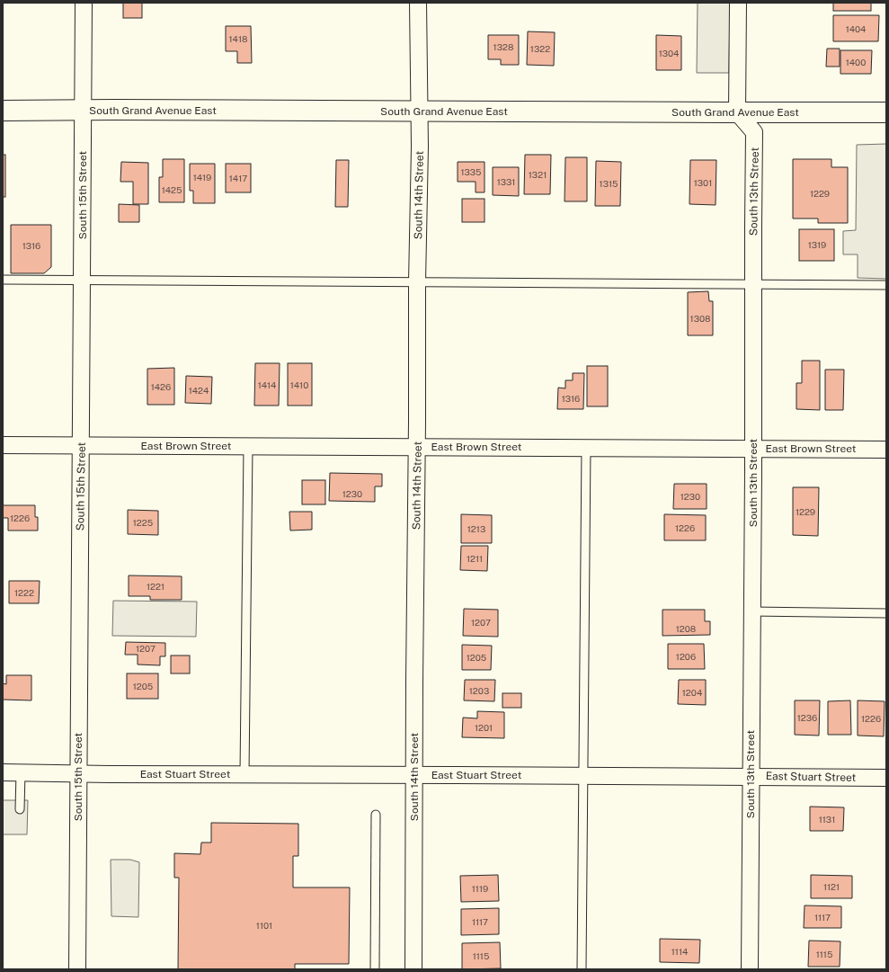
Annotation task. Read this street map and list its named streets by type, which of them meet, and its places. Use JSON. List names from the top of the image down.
{
  "streets": {
    "main road": ["South Grand Avenue East"],
    "street": [
      "South 13th Street",
      "South 15th Street",
      "South 14th Street",
      "East Brown Street",
      "East Stuart Street"
    ]
  },
  "crossings": [
    ["South Grand Avenue East", "South 13th Street"],
    ["South Grand Avenue East", "South 15th Street"],
    ["South Grand Avenue East", "South 14th Street"],
    ["South 13th Street", "East Brown Street"],
    ["South 13th Street", "East Stuart Street"],
    ["South 15th Street", "East Brown Street"],
    ["South 15th Street", "East Stuart Street"],
    ["South 14th Street", "East Brown Street"],
    ["South 14th Street", "East Stuart Street"]
  ],
  "house_numbers": [
    "1404",
    "1418",
    "1328",
    "1322",
    "1304",
    "1400",
    "1335",
    "1321",
    "1419",
    "1417",
    "1331",
    "1301",
    "1315",
    "1425",
    "1229",
    "1319",
    "1316",
    "1308",
    "1414",
    "1410",
    "1426",
    "1424",
    "1316",
    "1230",
    "1230",
    "1229",
    "1226",
    "1225",
    "1226",
    "1213",
    "1211",
    "1221",
    "1222",
    "1207",
    "1208",
    "1207",
    "1206",
    "1205",
    "1205",
    "1203",
    "1204",
    "1236",
    "1226",
    "1201",
    "1131",
    "1121",
    "1119",
    "1117",
    "1117",
    "1101",
    "1114",
    "1115",
    "1115"
  ]
}
